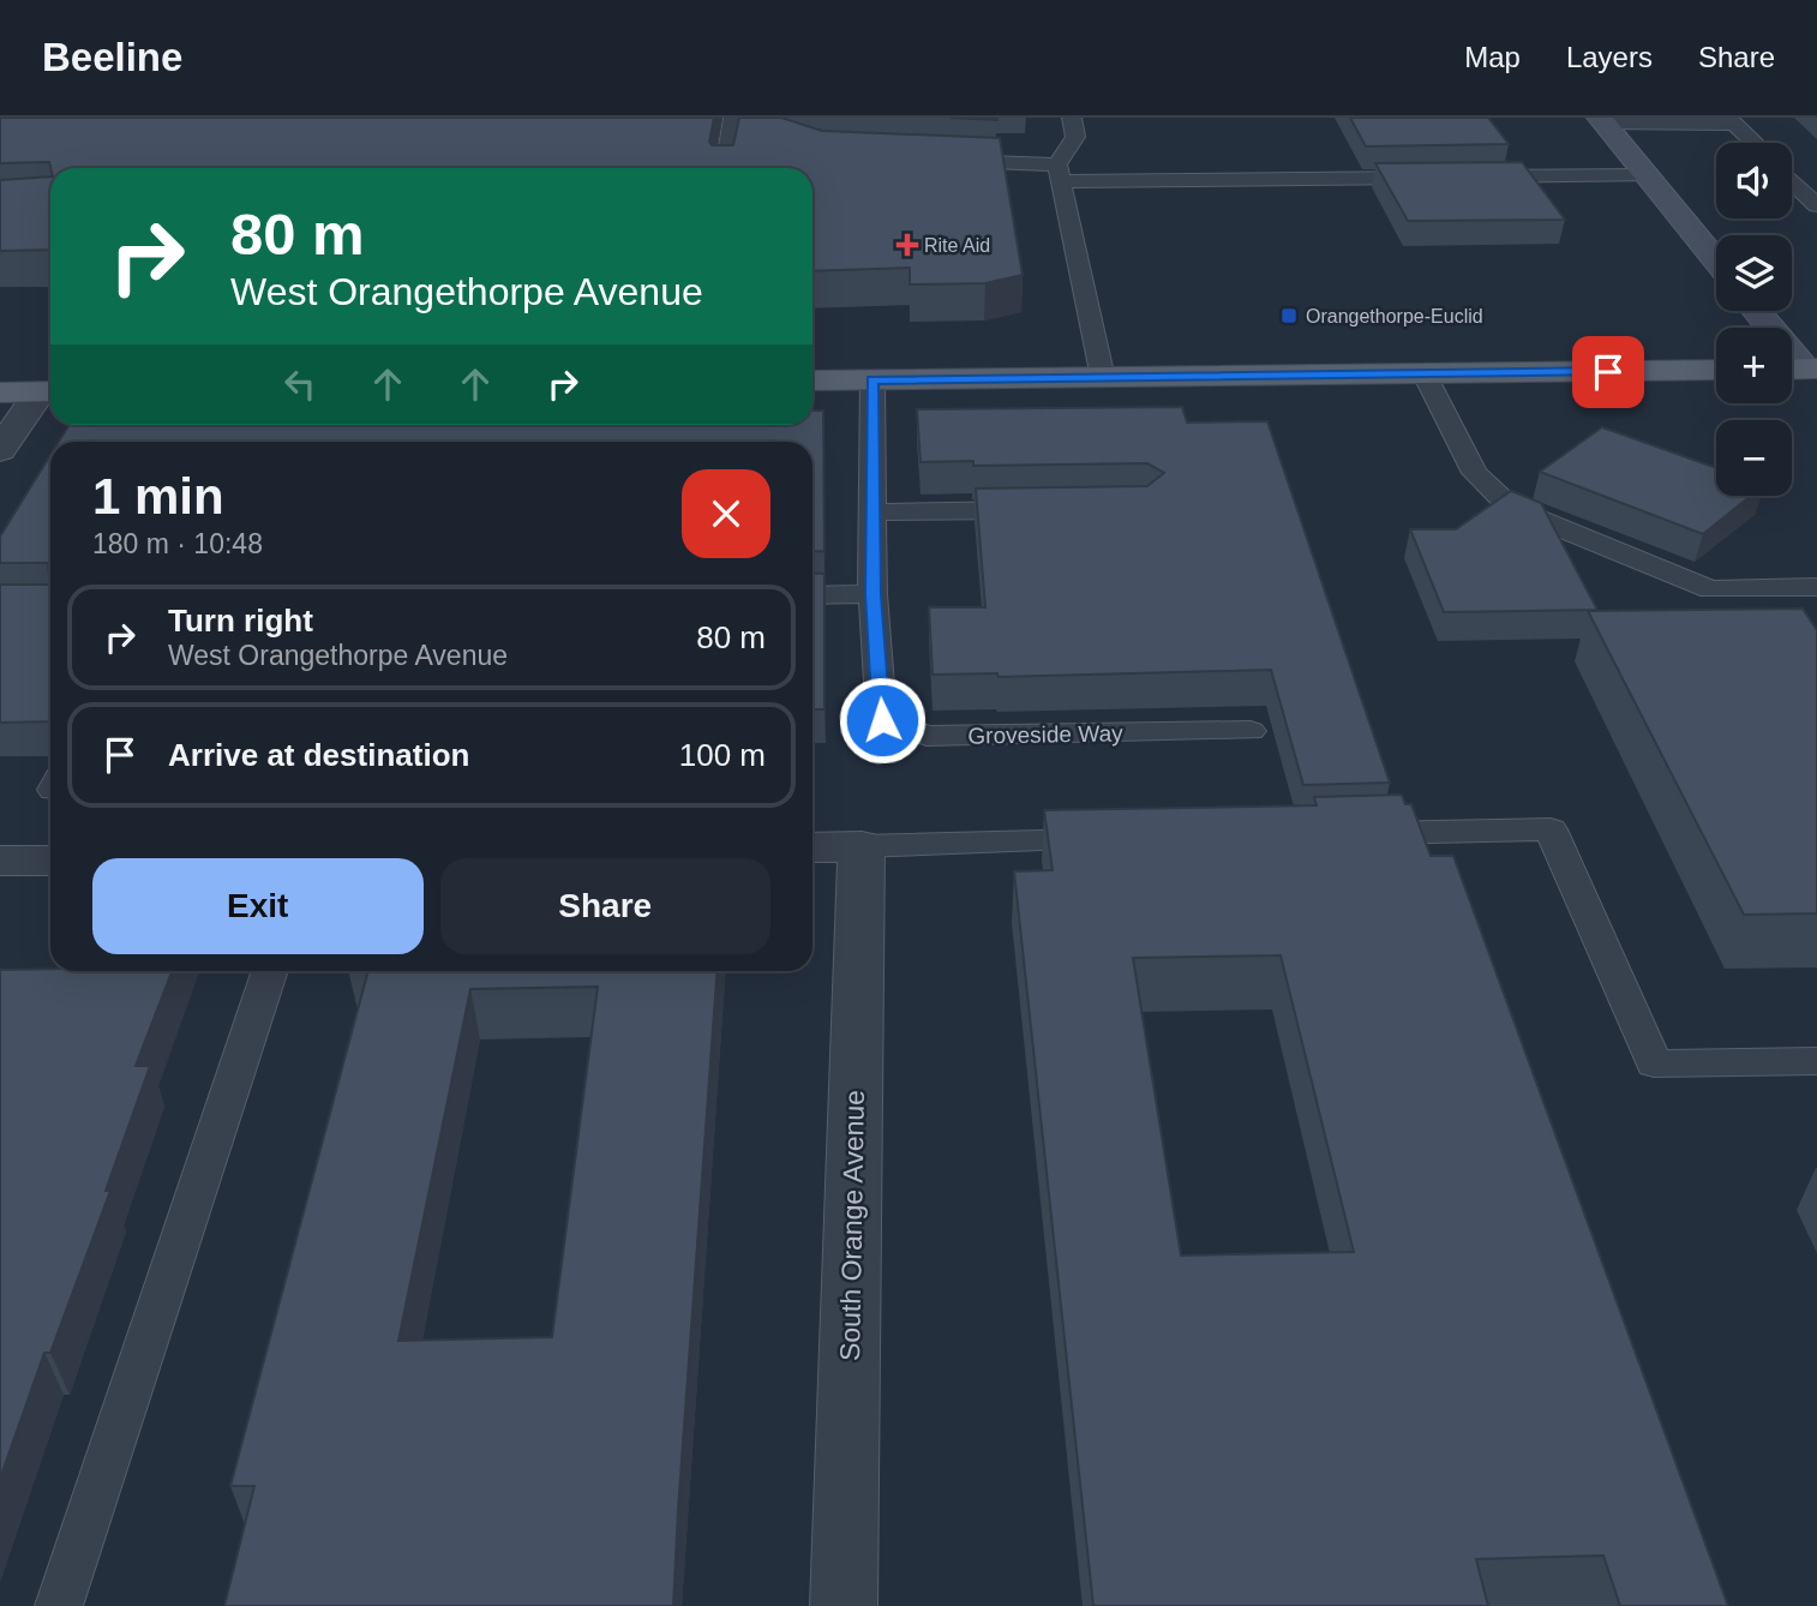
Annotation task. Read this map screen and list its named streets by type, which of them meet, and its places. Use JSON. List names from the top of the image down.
{
  "streets": {
    "street": ["South Orange Avenue"],
    "lane": ["Groveside Way"]
  },
  "places": {
    "health": ["Rite Aid"],
    "transit": ["Orangethorpe-Euclid"]
  },
  "page": {
    "header": "Beeline",
    "nav": ["Map", "Layers", "Share"],
    "map_buttons": ["+", "−"],
    "turn": ["80 m", "West Orangethorpe Avenue"],
    "heading": ["1 min", "180 m · 10:48"],
    "list": [
      {
        "name": "Turn right",
        "note": "West Orangethorpe Avenue",
        "value": "80 m"
      },
      {
        "name": "Arrive at destination",
        "value": "100 m"
      }
    ],
    "buttons": ["Exit", "Share"]
  }
}
